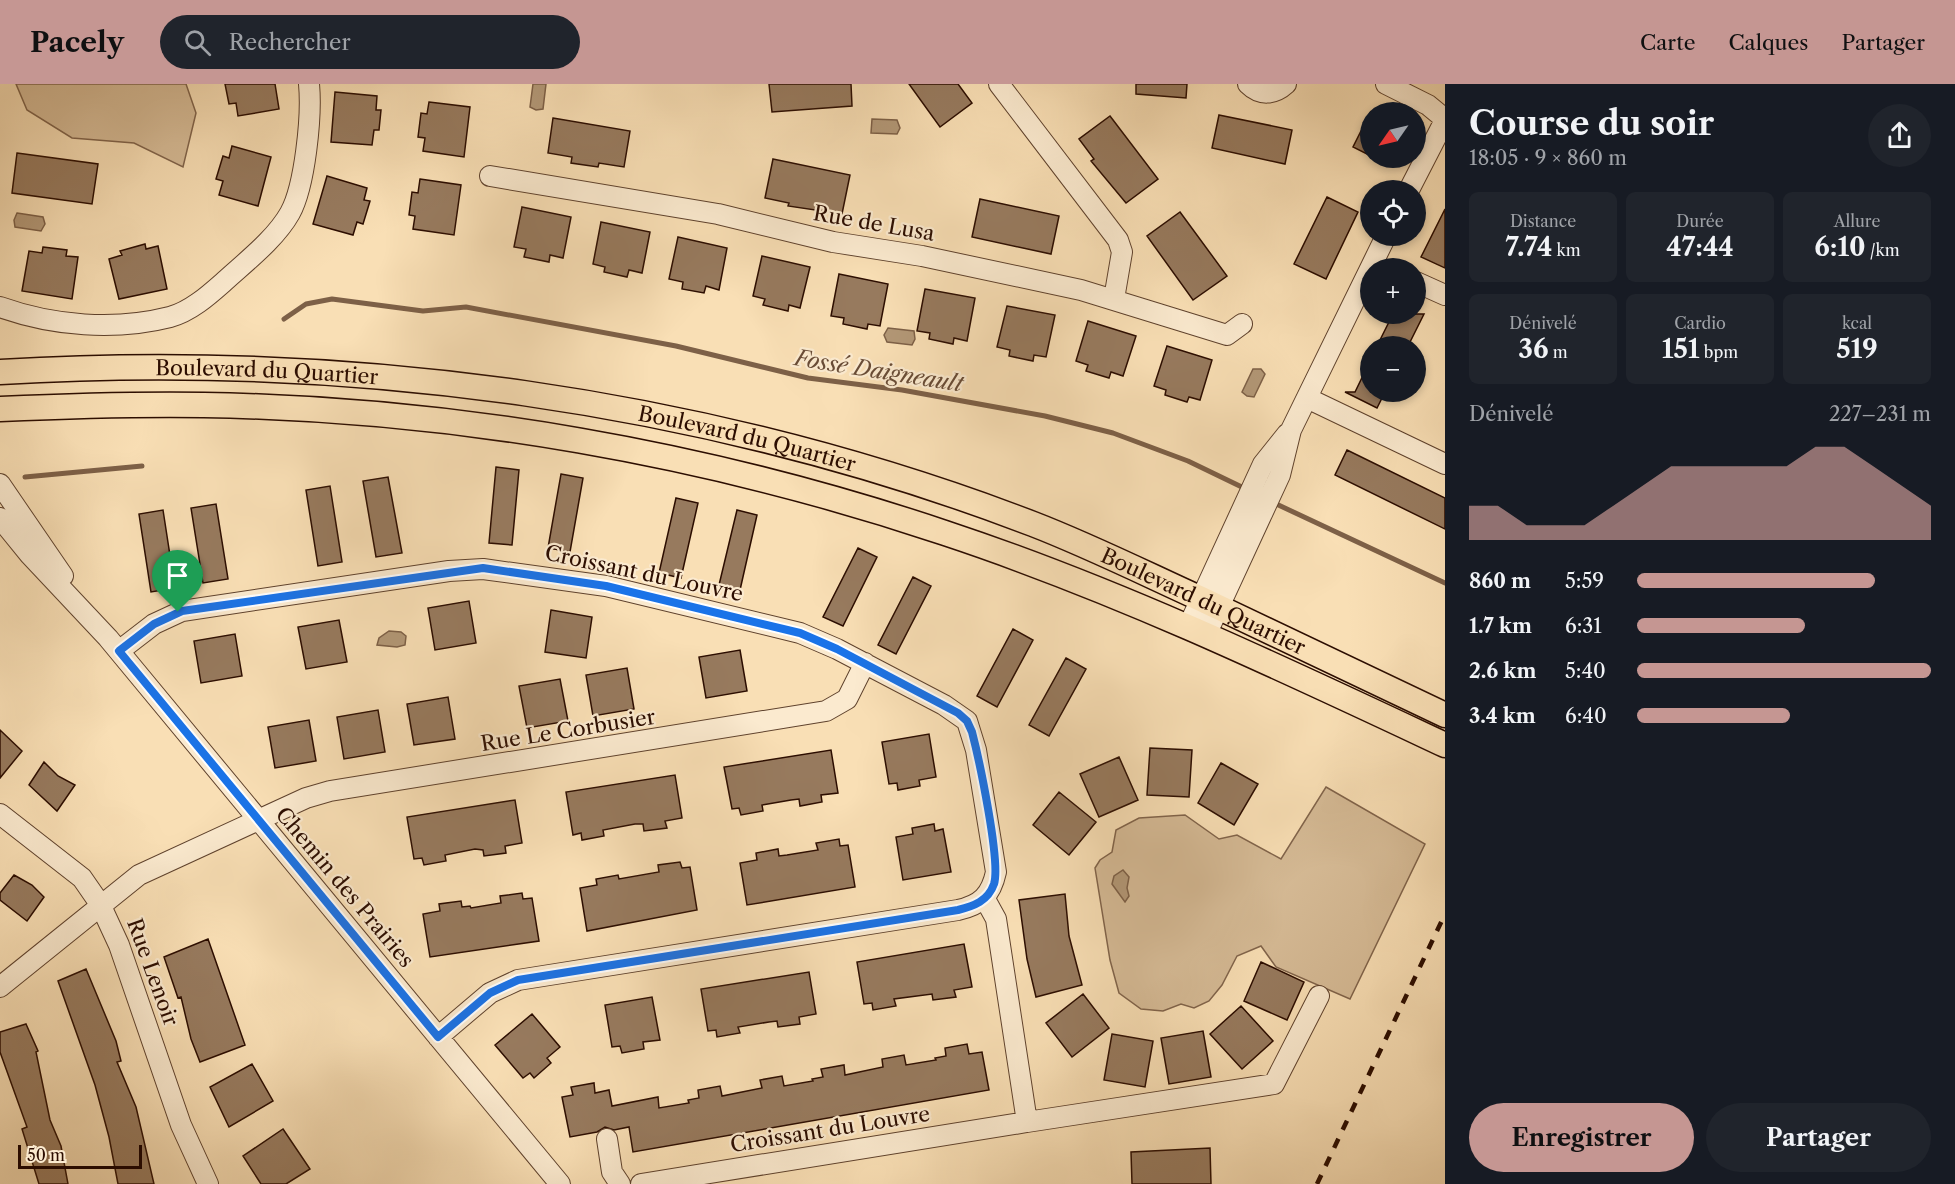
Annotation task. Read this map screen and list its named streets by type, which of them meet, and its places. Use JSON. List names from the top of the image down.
{
  "streets": {
    "main road": ["Boulevard du Quartier"],
    "street": [
      "Rue de Lusa",
      "Croissant du Louvre",
      "Rue Le Corbusier",
      "Chemin des Prairies",
      "Rue Lenoir"
    ]
  },
  "crossings": [
    ["Croissant du Louvre", "Rue Le Corbusier"],
    ["Croissant du Louvre", "Chemin des Prairies"],
    ["Rue Le Corbusier", "Chemin des Prairies"],
    ["Rue Le Corbusier", "Rue Lenoir"]
  ],
  "water": ["Fossé Daigneault"],
  "scale_bar": "50 m",
  "north": "bottom left",
  "page": {
    "header": "Pacely",
    "search": "Rechercher",
    "nav": ["Carte", "Calques", "Partager"],
    "heading": ["Course du soir", "18:05 · 9 × 860 m"],
    "map_buttons": ["+", "−"],
    "stats": [
      ["Distance", "7.74 km"],
      ["Durée", "47:44"],
      ["Allure", "6:10 /km"],
      ["Dénivelé", "36 m"],
      ["Cardio", "151 bpm"],
      ["kcal", "519"]
    ],
    "chart": ["Dénivelé", "227–231 m"],
    "list": [
      {
        "name": "860 m",
        "note": "5:59"
      },
      {
        "name": "1.7 km",
        "note": "6:31"
      },
      {
        "name": "2.6 km",
        "note": "5:40"
      },
      {
        "name": "3.4 km",
        "note": "6:40"
      }
    ],
    "buttons": ["Enregistrer", "Partager"],
    "scale": "50 m"
  }
}
